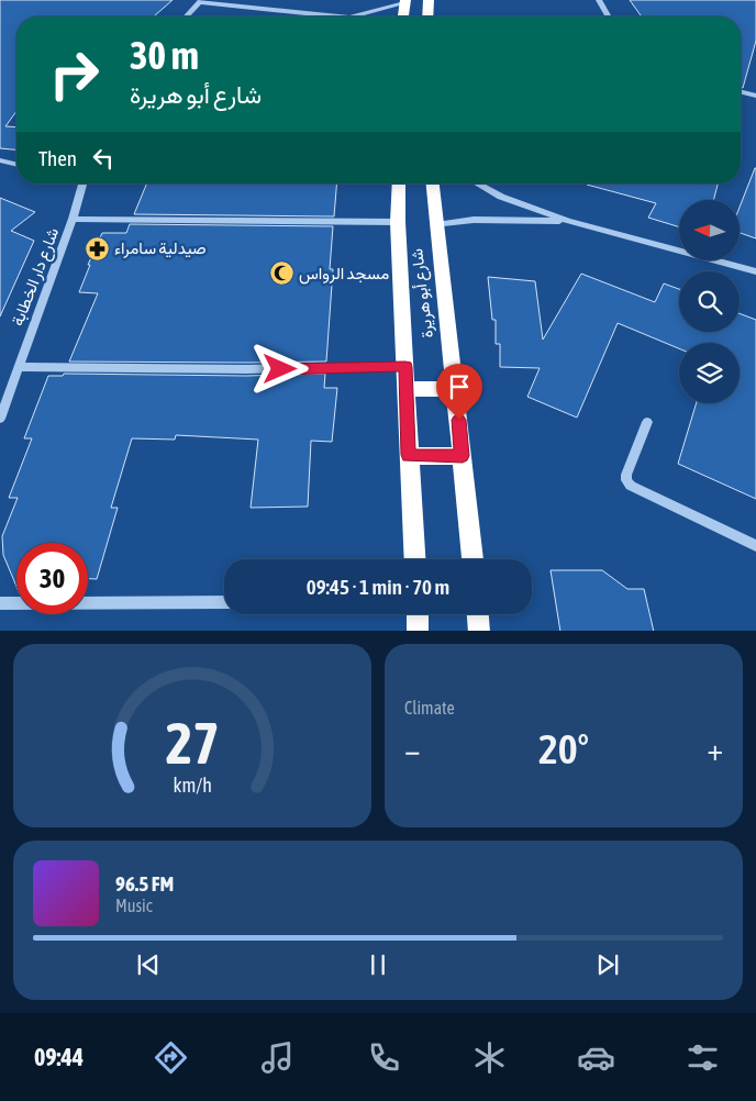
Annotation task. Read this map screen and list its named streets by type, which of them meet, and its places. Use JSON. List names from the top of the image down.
{
  "streets": {
    "highway": ["شارع أبو هريرة"],
    "street": ["شارع دار الخطابة"]
  },
  "places": {
    "pharmacy": ["صيدلية سامراء"],
    "mosque": ["مسجد الرواس"]
  },
  "north": "left",
  "page": {
    "turn": ["30 m", "شارع أبو هريرة"],
    "then": "Then",
    "limit": "30",
    "trip": "09:45 · 1 min · 70 m",
    "tile": "Climate",
    "heat": ["−", "20°", "+"],
    "song": ["96.5 FM", "Music"],
    "tabs": "09:44",
    "gauge": ["27", "km/h"]
  }
}
